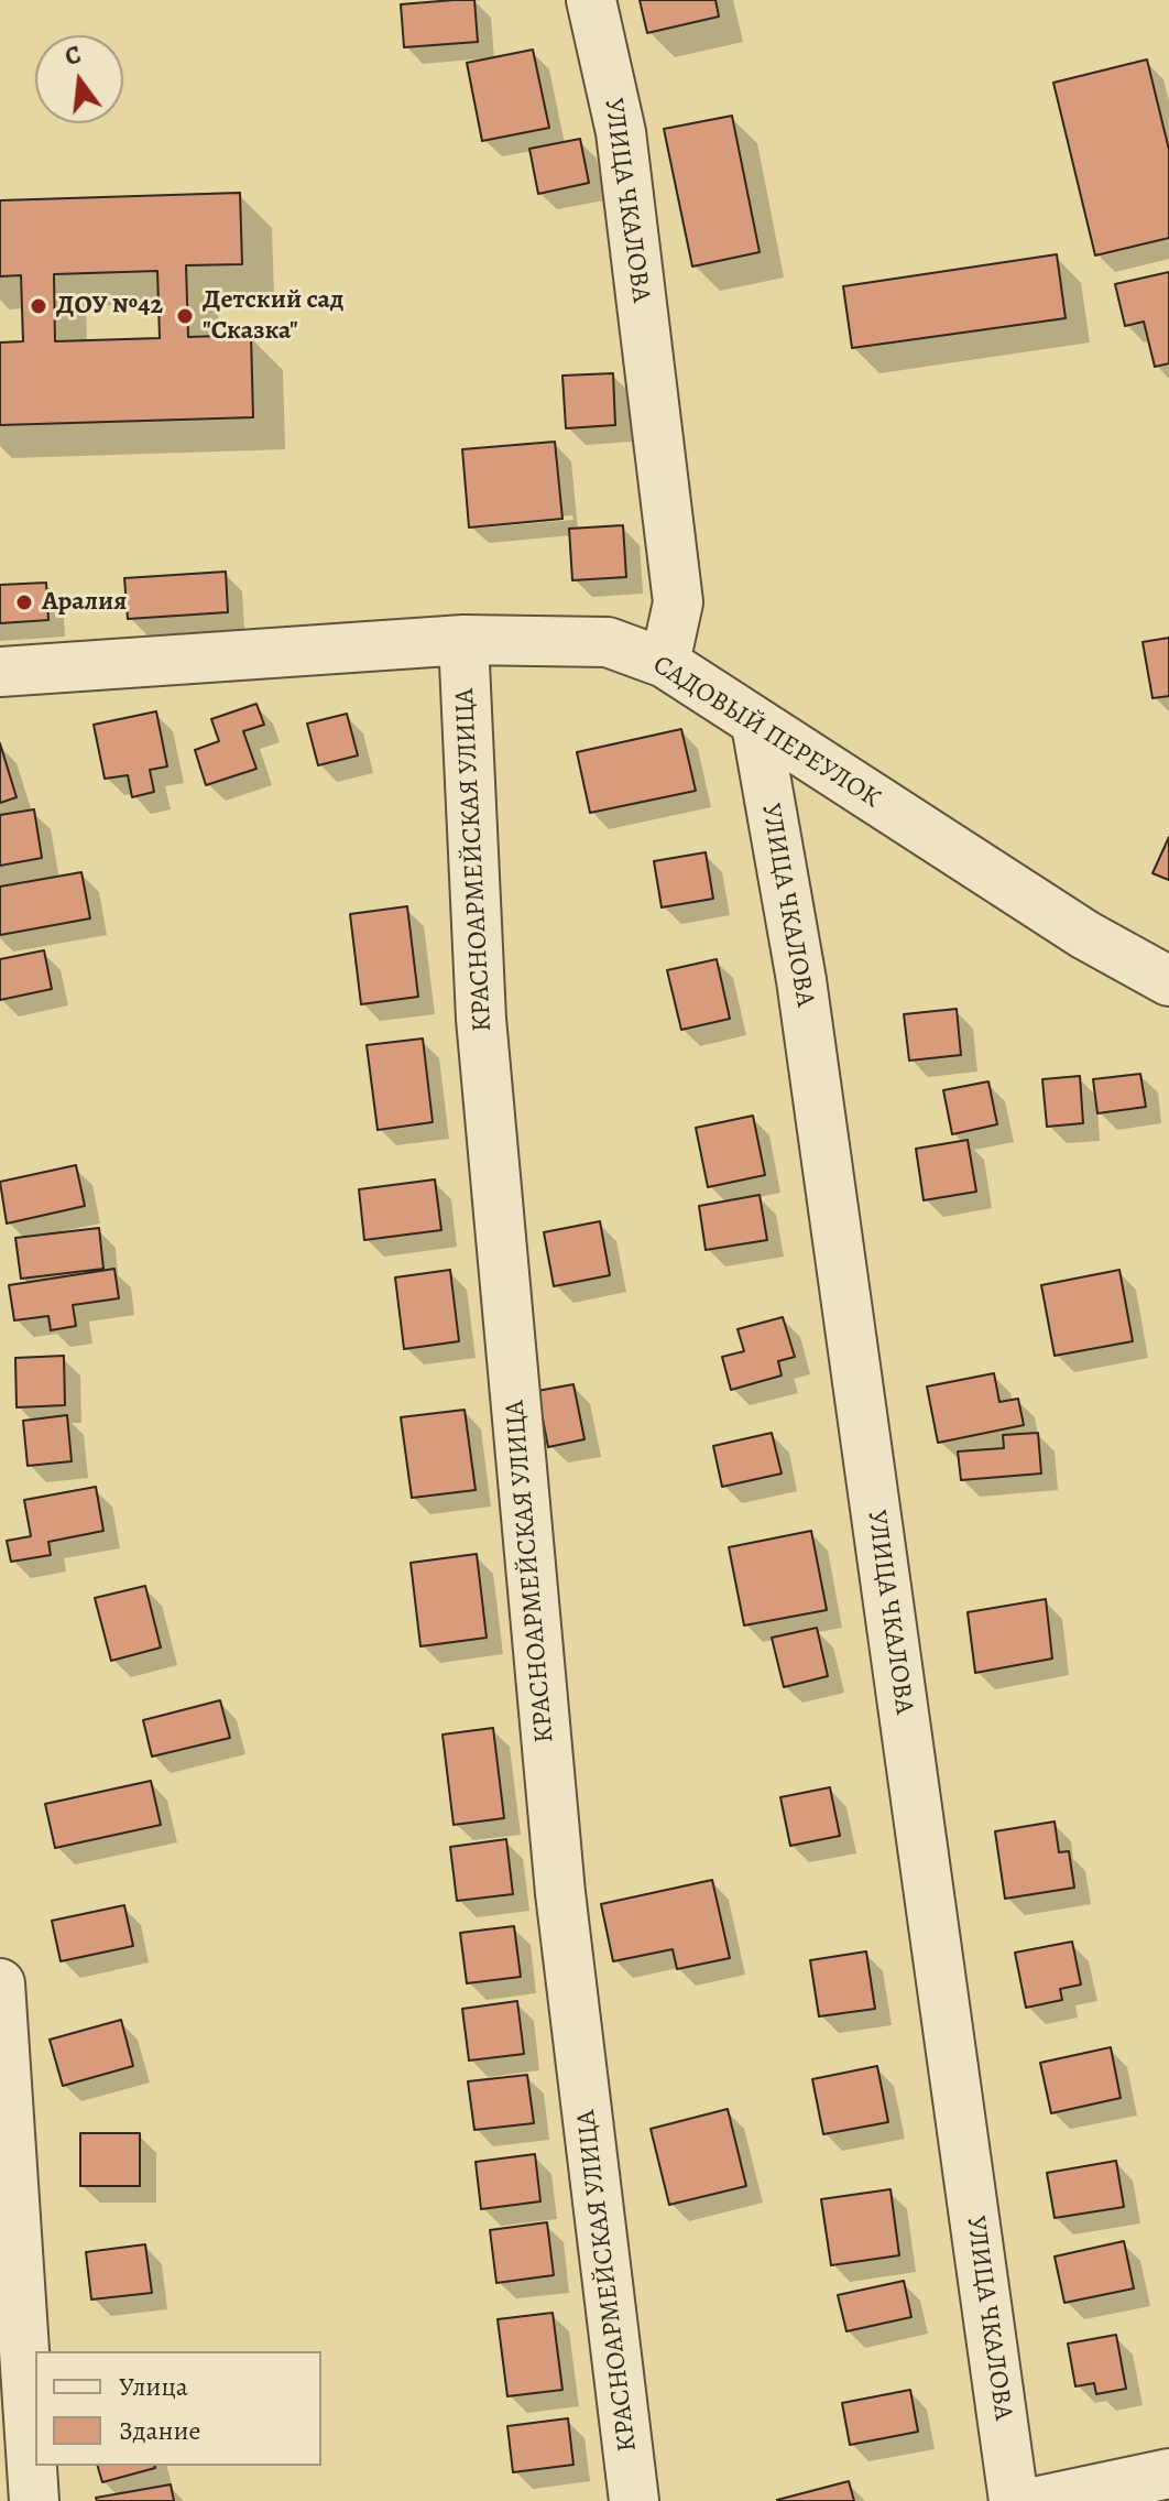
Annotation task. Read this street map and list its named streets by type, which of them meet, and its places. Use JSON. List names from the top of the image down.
{
  "streets": {
    "street": ["УЛИЦА ЧКАЛОВА", "САДОВЫЙ ПЕРЕУЛОК", "КРАСНОАРМЕЙСКАЯ УЛИЦА"]
  },
  "crossings": [
    ["УЛИЦА ЧКАЛОВА", "САДОВЫЙ ПЕРЕУЛОК"],
    ["САДОВЫЙ ПЕРЕУЛОК", "КРАСНОАРМЕЙСКАЯ УЛИЦА"]
  ],
  "places": ["ДОУ №42", "Детский сад \"Сказка\"", "Аралия"],
  "legend": ["Улица", "Здание"],
  "north": "top"
}
